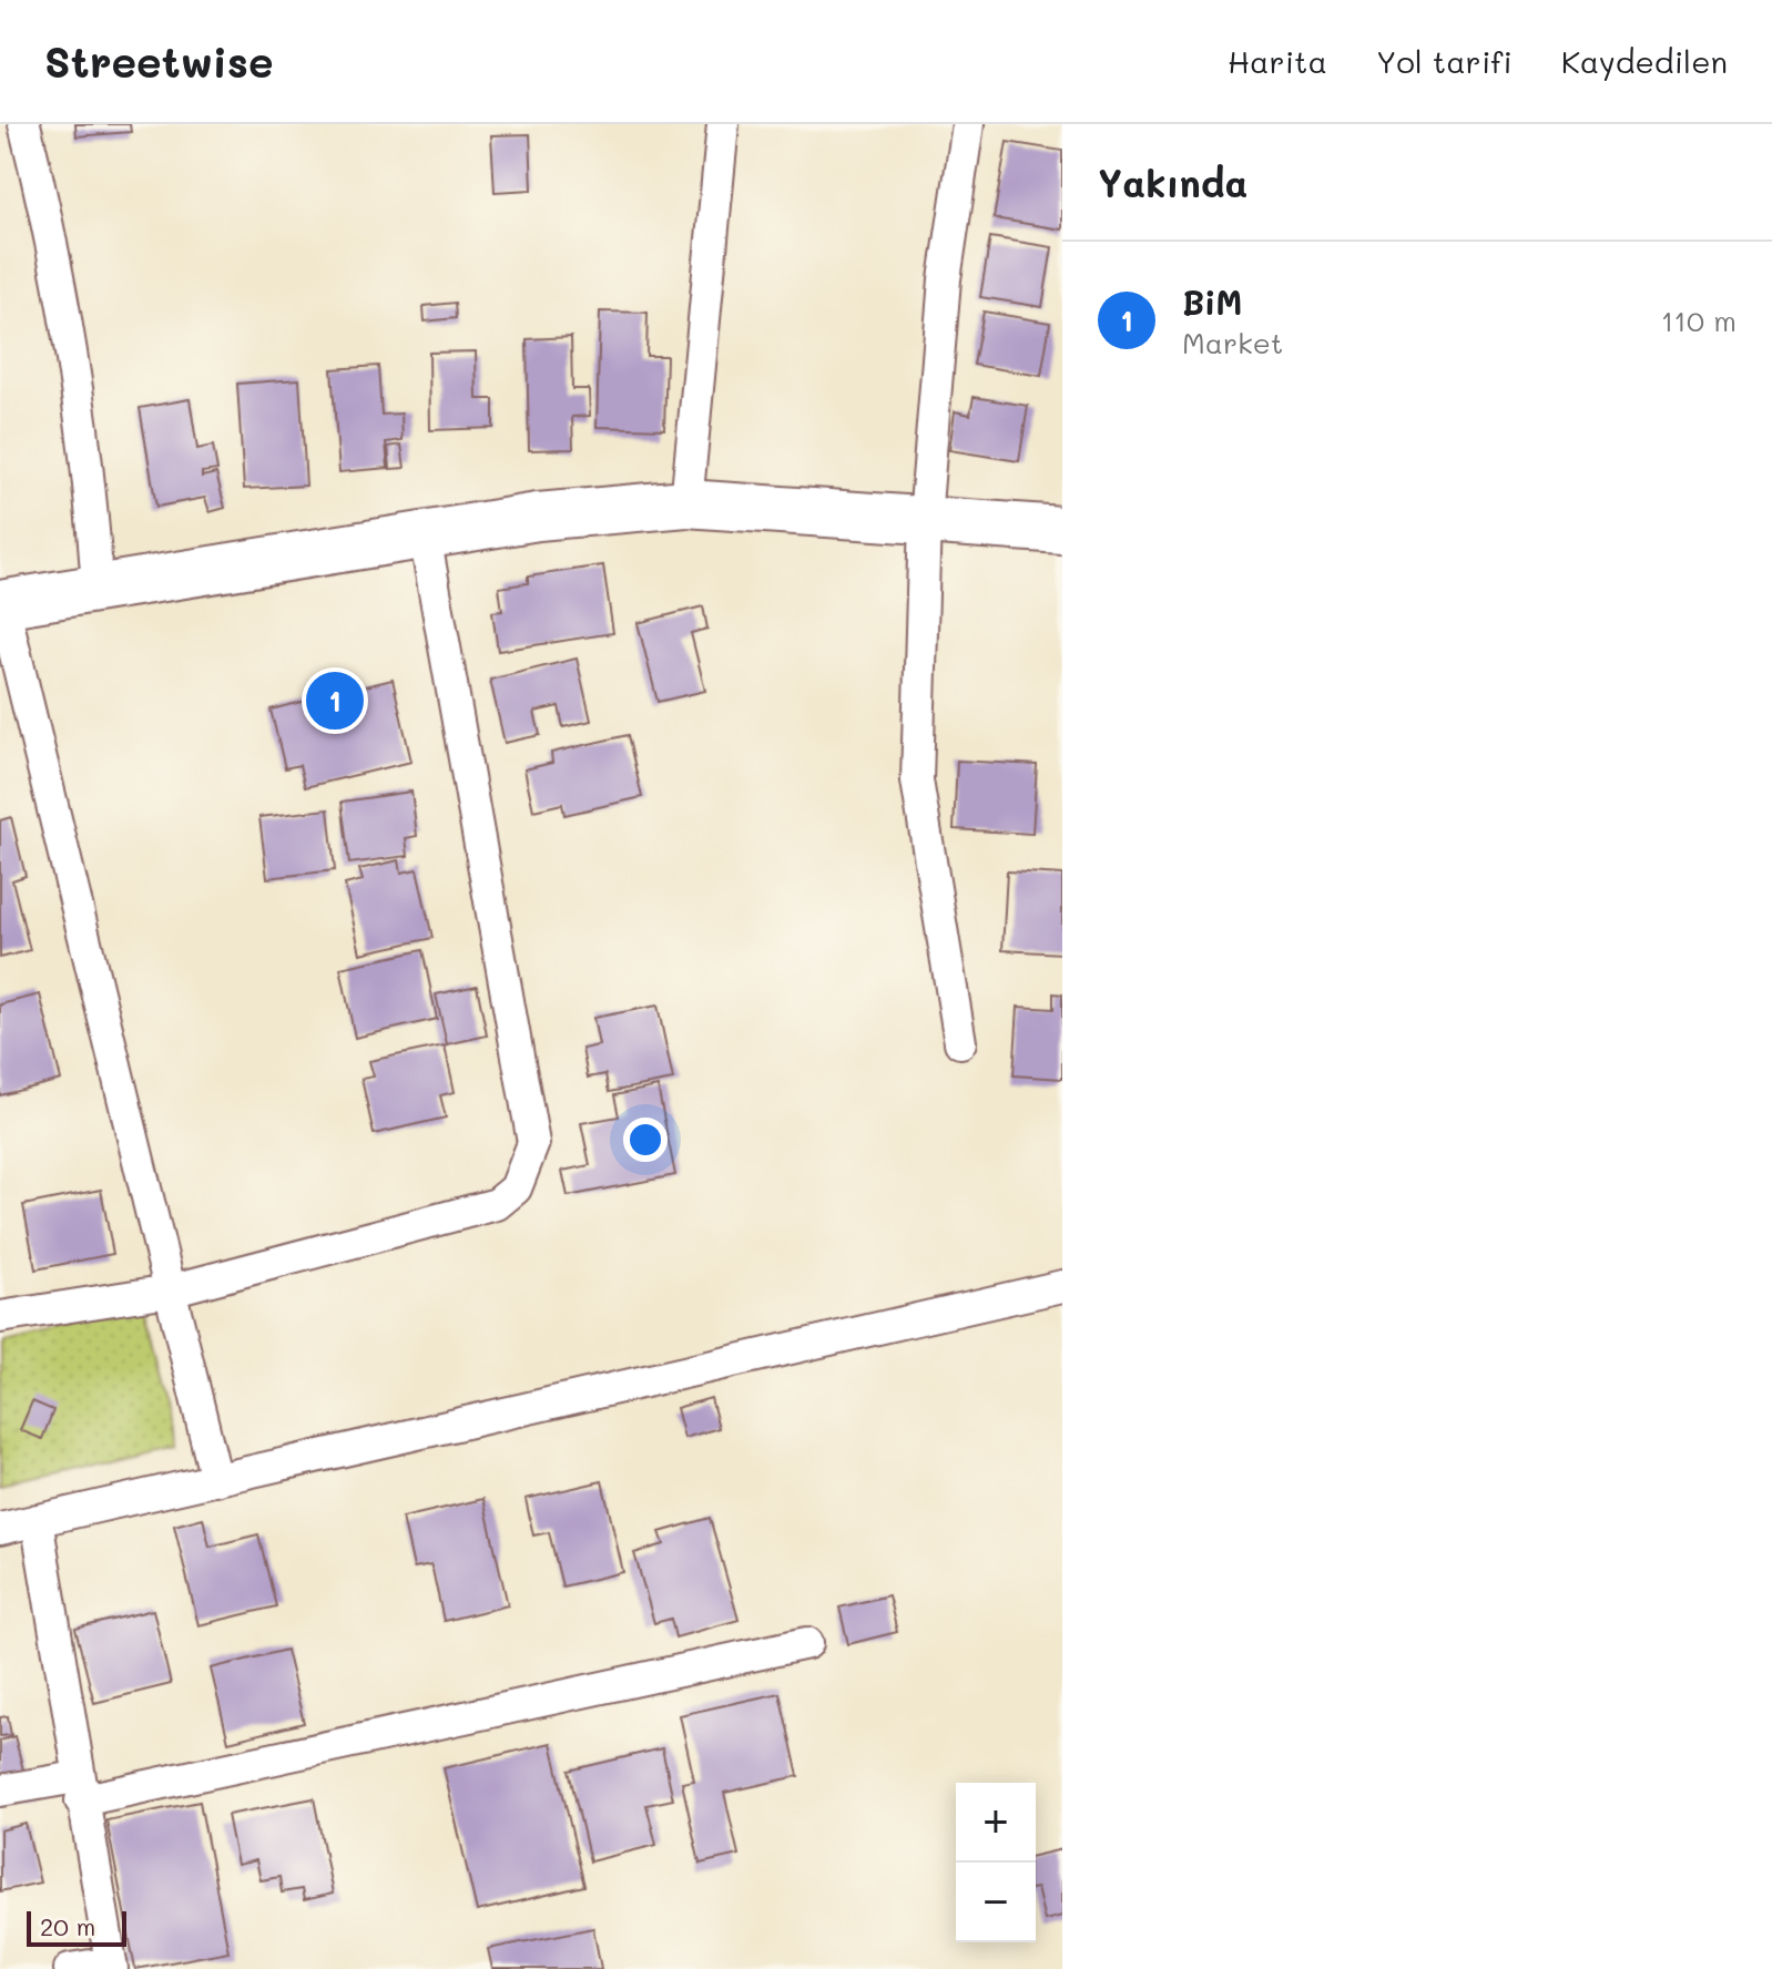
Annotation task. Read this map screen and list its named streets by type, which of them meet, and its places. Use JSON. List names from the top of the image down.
{
  "scale_bar": "20 m",
  "page": {
    "header": "Streetwise",
    "nav": ["Harita", "Yol tarifi", "Kaydedilen"],
    "heading": "Yakında",
    "list": [
      {
        "mark": "1",
        "name": "BiM",
        "note": "Market",
        "value": "110 m"
      }
    ],
    "pins": "1",
    "map_buttons": ["+", "−"],
    "scale": "20 m"
  }
}
